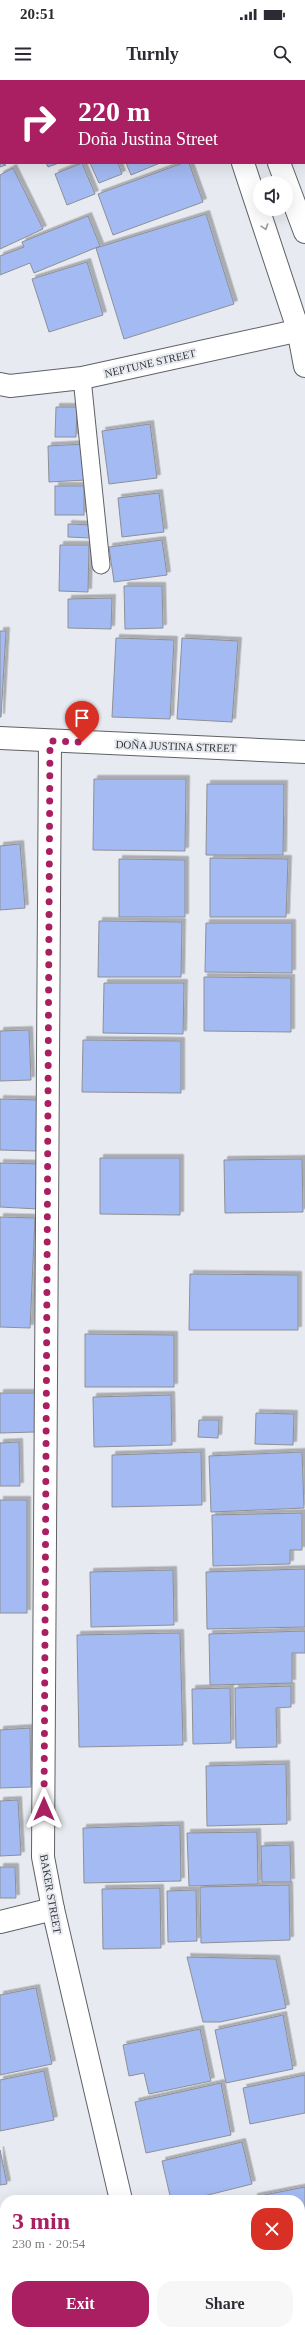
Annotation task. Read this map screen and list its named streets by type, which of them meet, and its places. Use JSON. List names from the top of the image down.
{
  "streets": {
    "street": ["NEPTUNE STREET", "DOÑA JUSTINA STREET", "BAKER STREET"]
  },
  "crossings": [
    ["DOÑA JUSTINA STREET", "BAKER STREET"]
  ],
  "page": {
    "status": "20:51",
    "header": "Turnly",
    "turn": ["220 m", "Doña Justina Street"],
    "heading": ["3 min", "230 m · 20:54"],
    "buttons": ["Exit", "Share"]
  }
}
